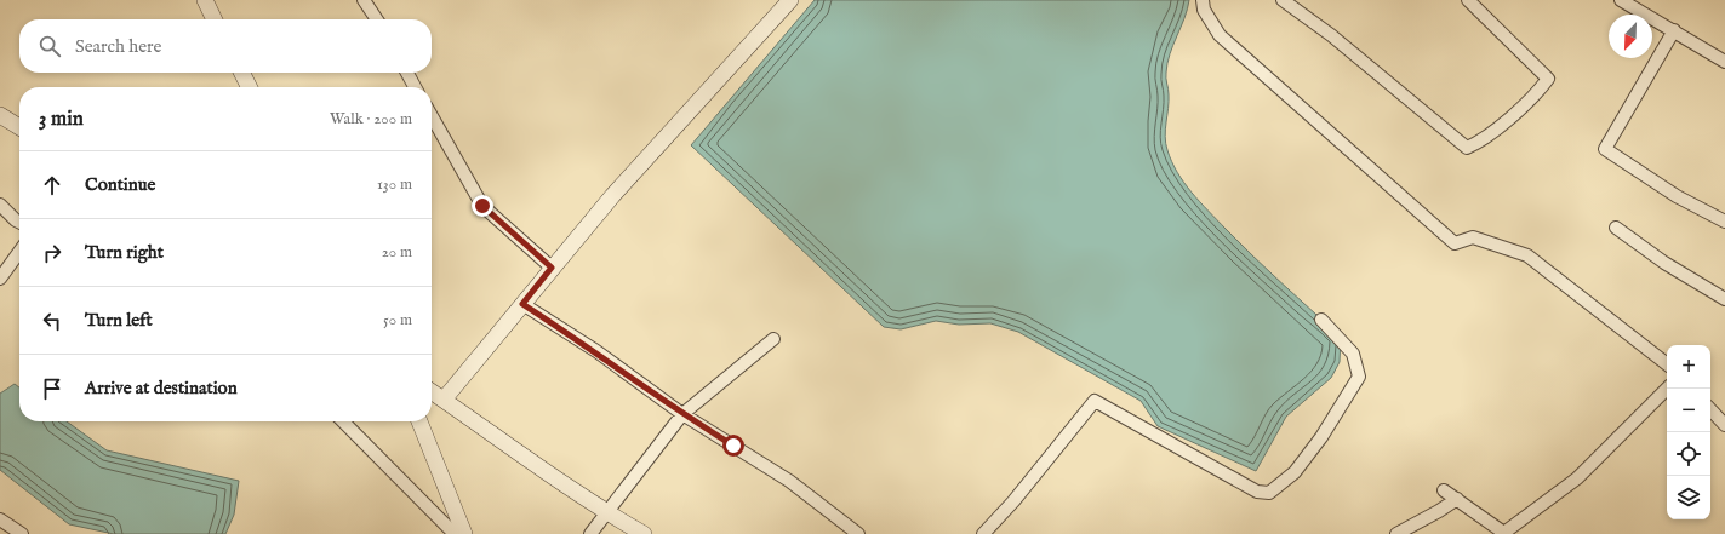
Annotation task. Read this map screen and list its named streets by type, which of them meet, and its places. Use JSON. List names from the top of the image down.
{
  "north": "bottom left",
  "page": {
    "search": "Search here",
    "heading": ["3 min", "Walk · 200 m"],
    "list": [
      ["Continue", "130 m"],
      ["Turn right", "20 m"],
      ["Turn left", "50 m"],
      "Arrive at destination"
    ],
    "map_buttons": ["+", "−"]
  }
}
